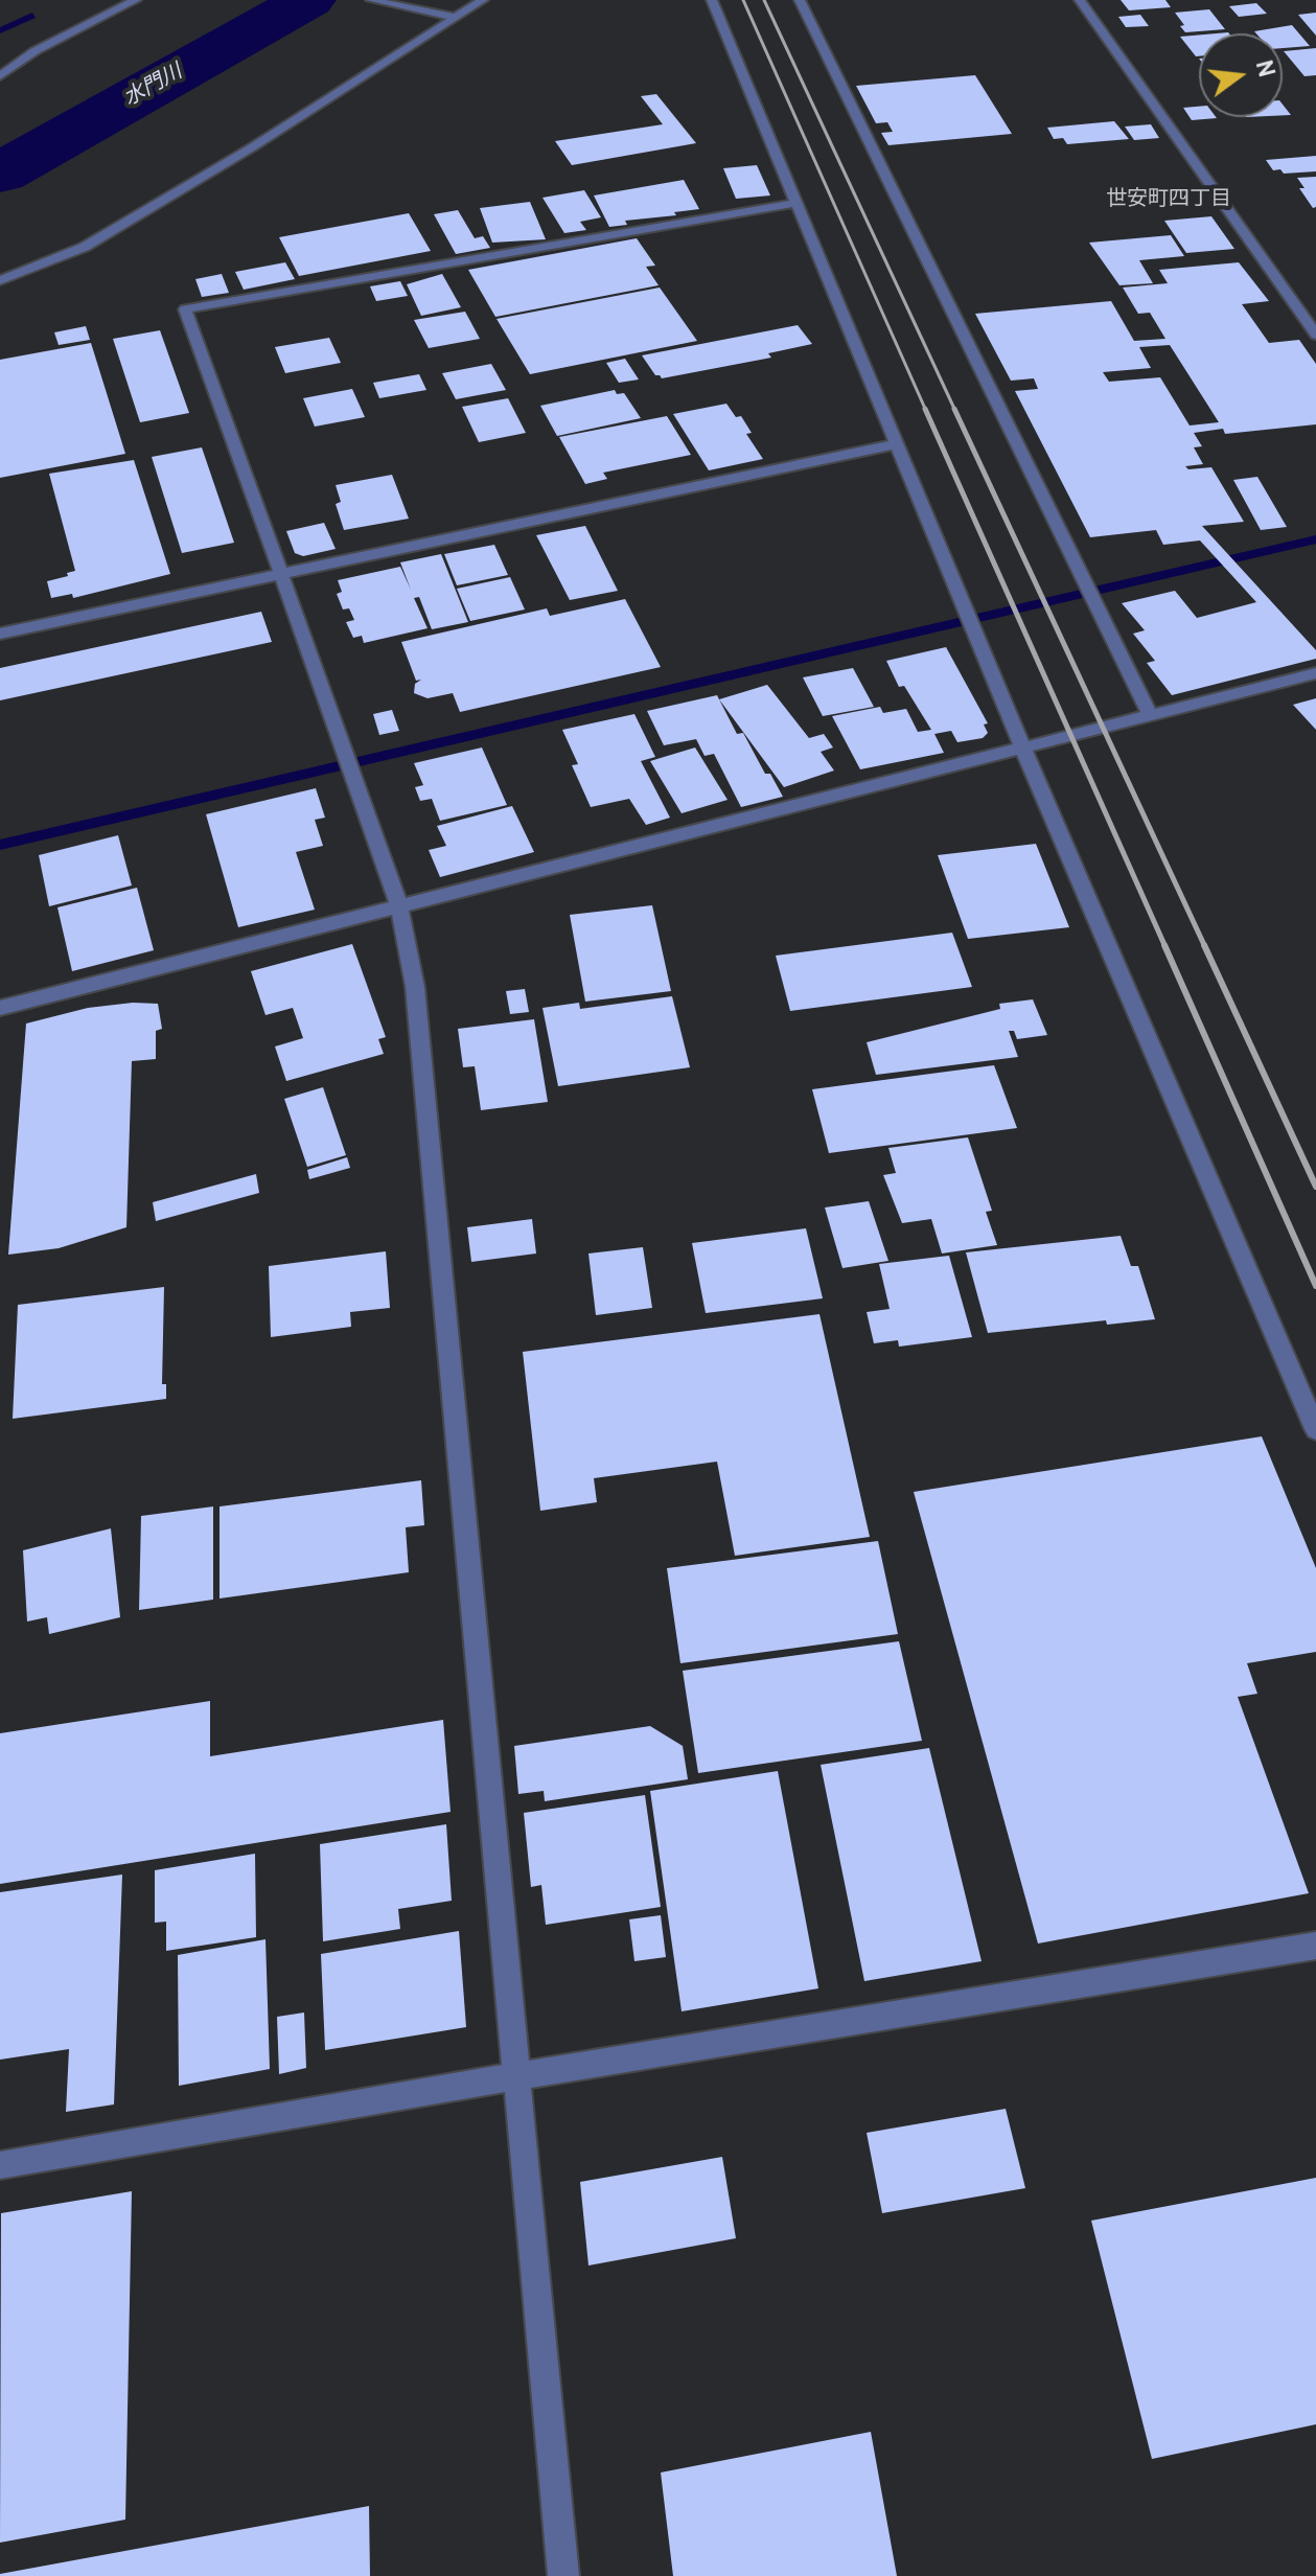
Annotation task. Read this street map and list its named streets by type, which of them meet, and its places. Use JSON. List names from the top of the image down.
{
  "districts": ["世安町四丁目"],
  "water": ["水門川"],
  "north": "right"
}
